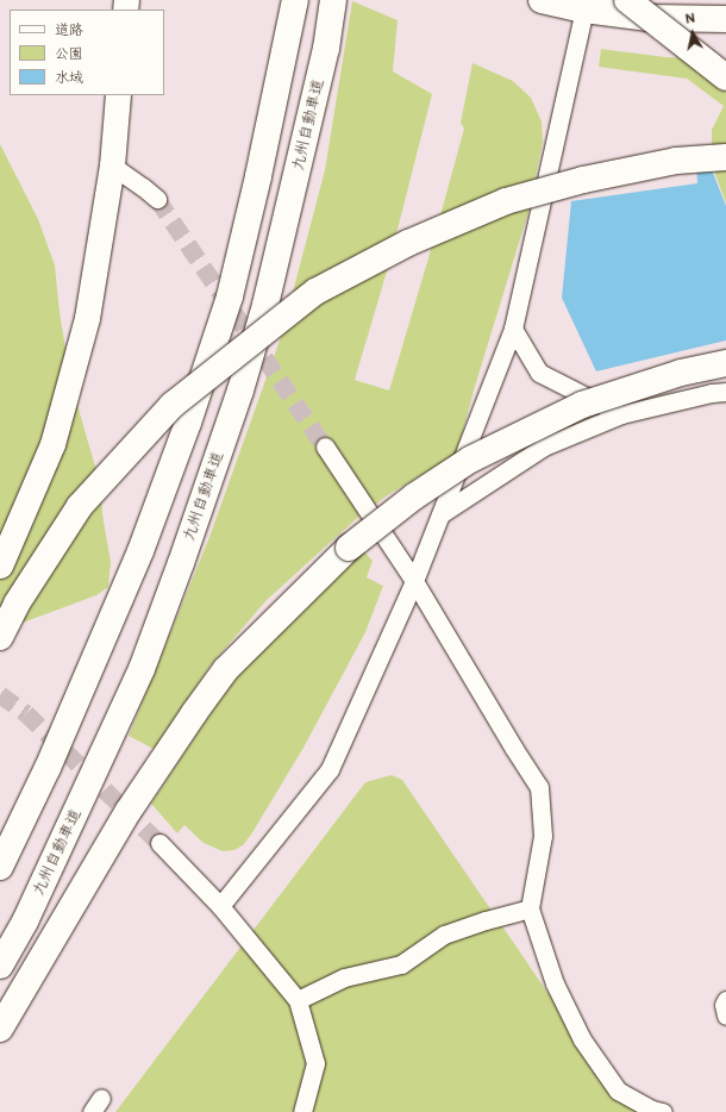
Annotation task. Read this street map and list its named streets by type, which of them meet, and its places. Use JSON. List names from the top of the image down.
{
  "streets": {
    "main road": ["九州自動車道"]
  },
  "legend": ["道路", "公園", "水域"],
  "north": "top"
}
